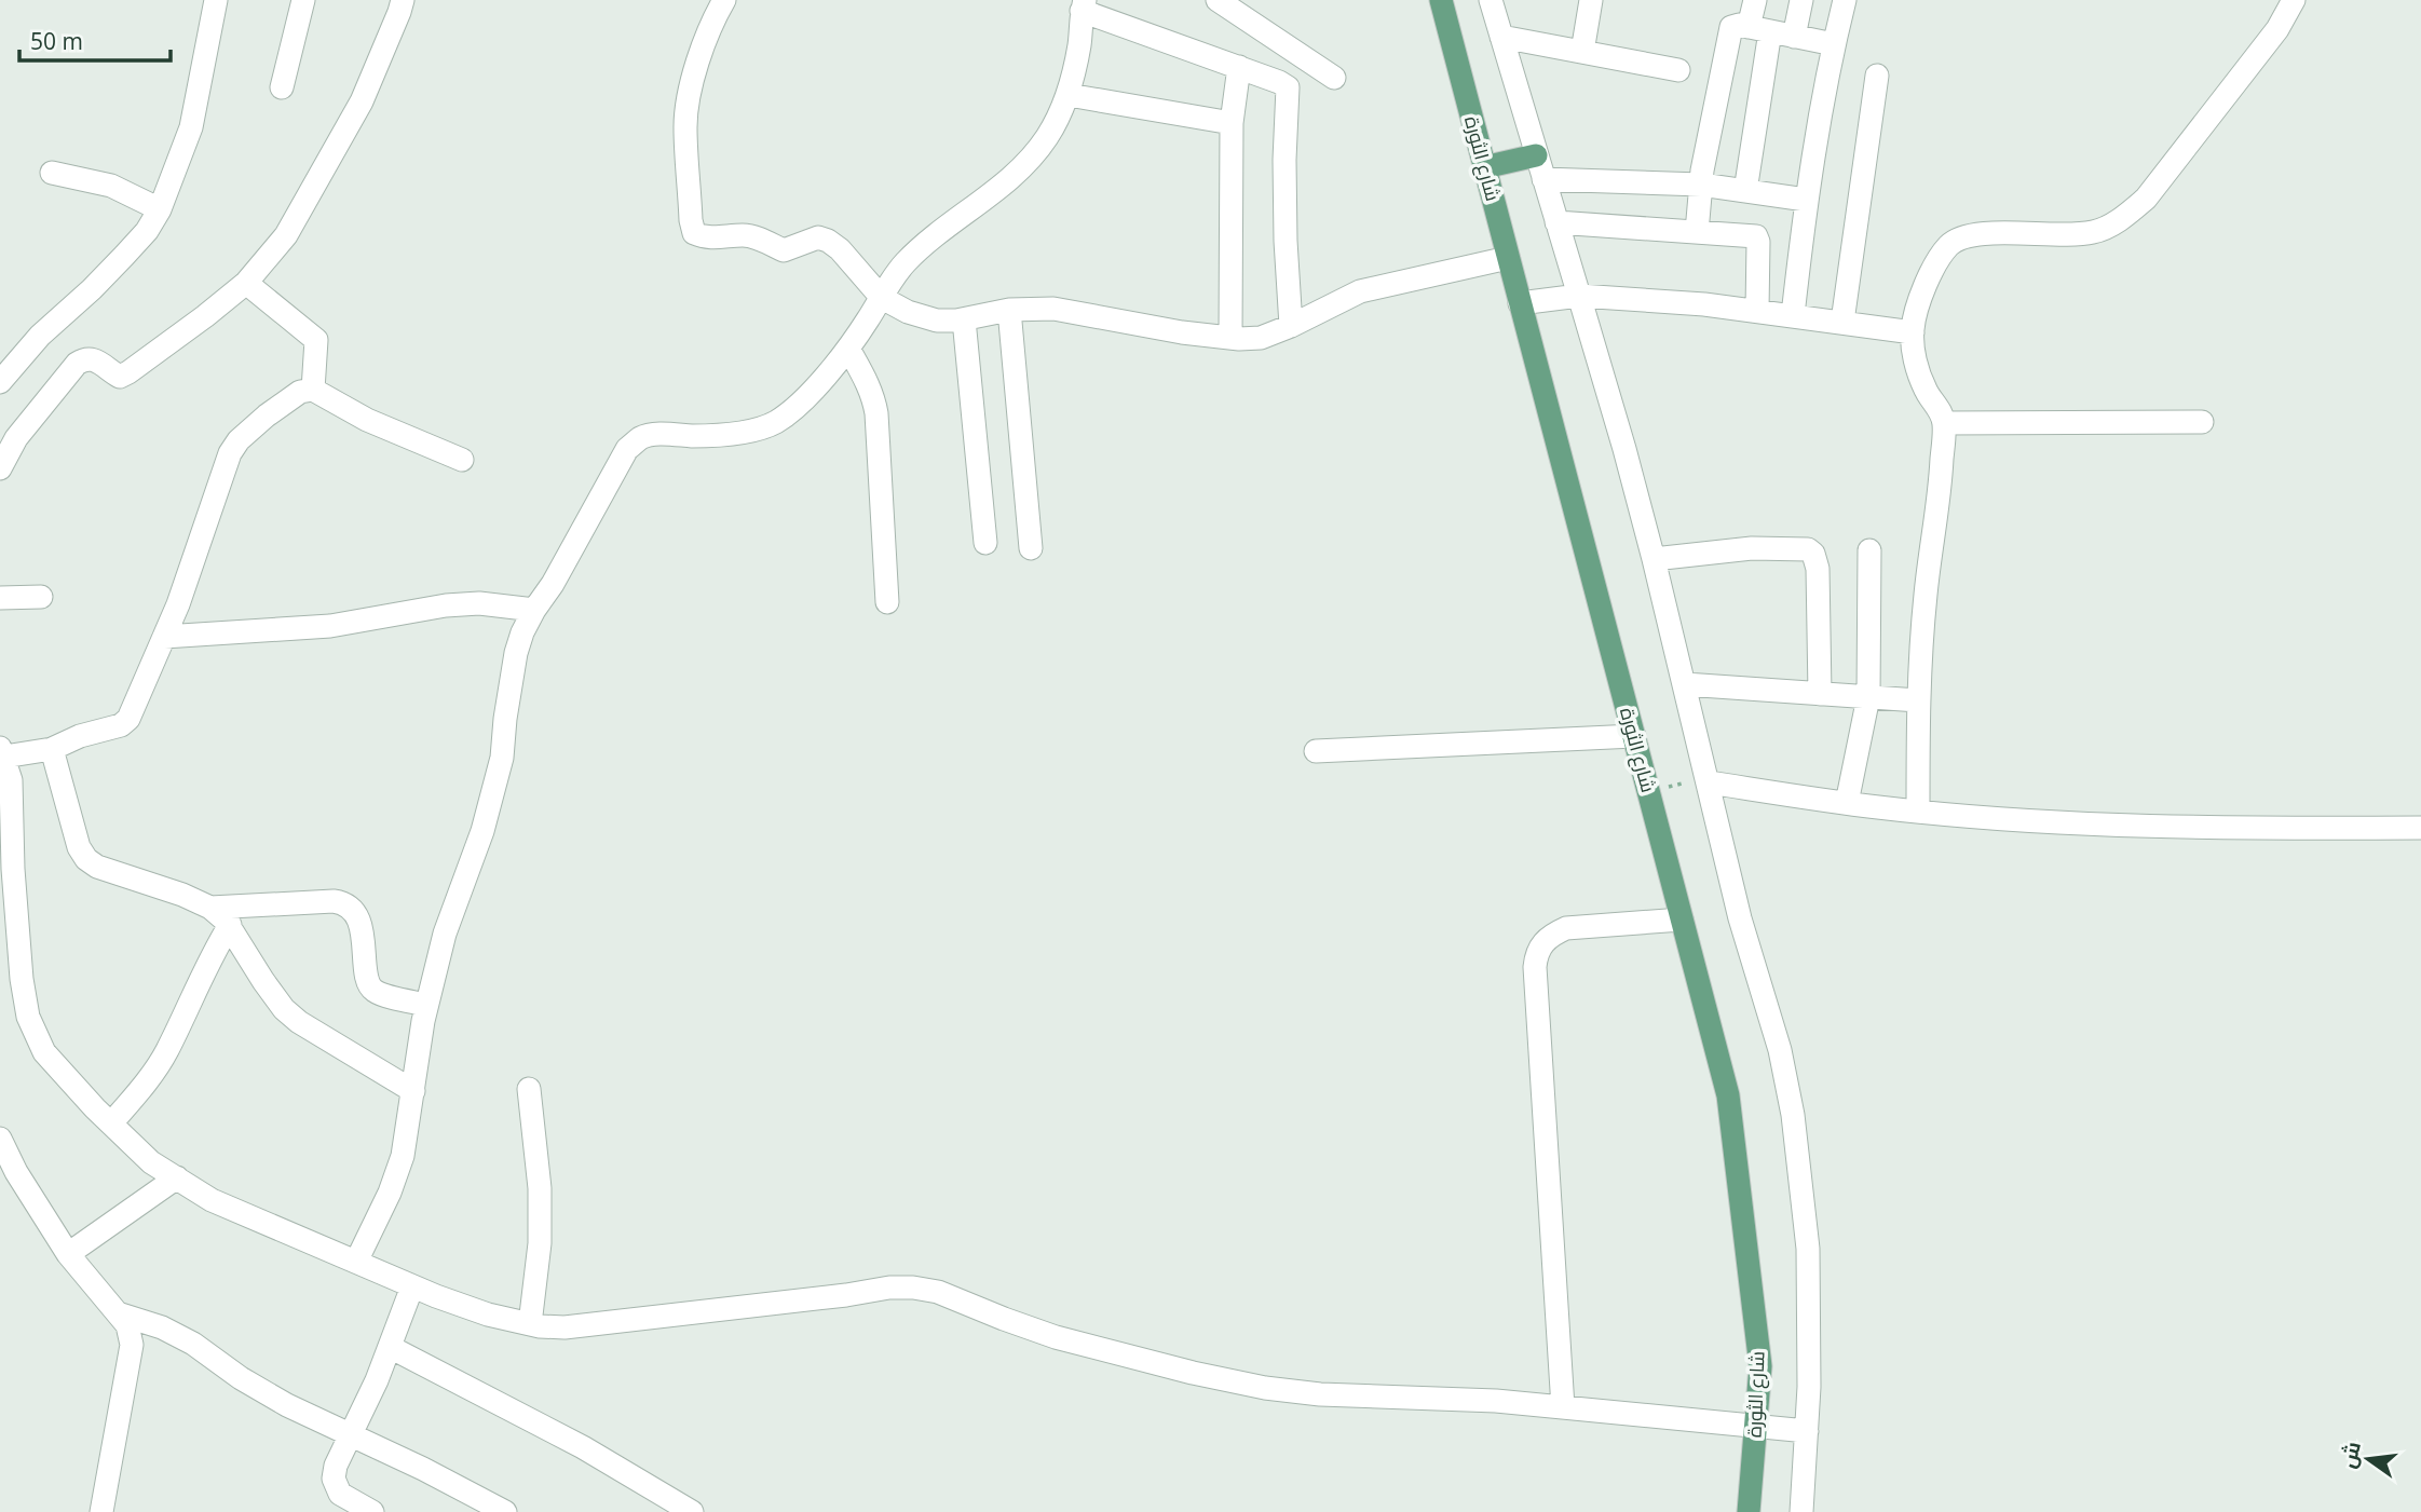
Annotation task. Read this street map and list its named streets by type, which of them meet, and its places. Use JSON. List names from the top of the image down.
{
  "streets": {
    "main road": ["شارع الثورة"]
  },
  "scale_bar": "50 m",
  "north": "left"
}
